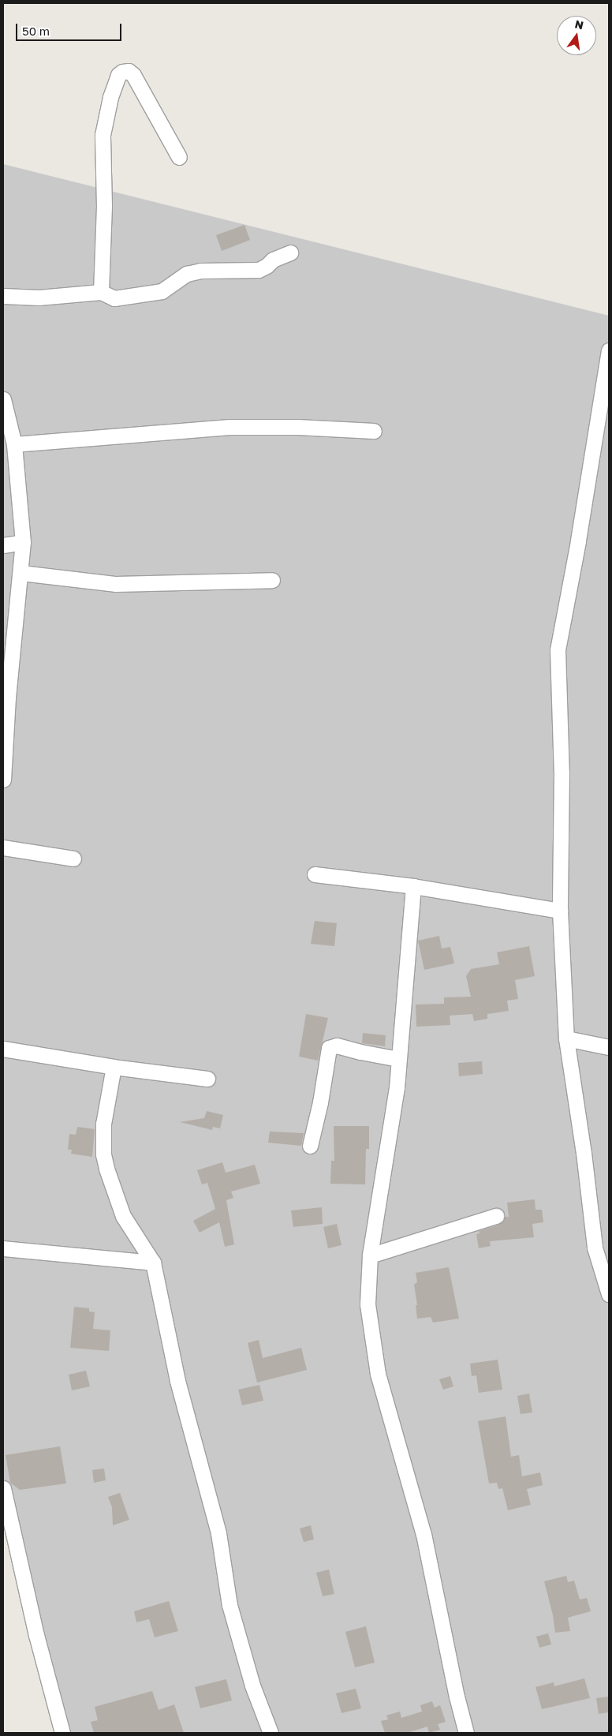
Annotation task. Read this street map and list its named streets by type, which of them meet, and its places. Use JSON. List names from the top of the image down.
{
  "scale_bar": "50 m",
  "north": "top"
}
